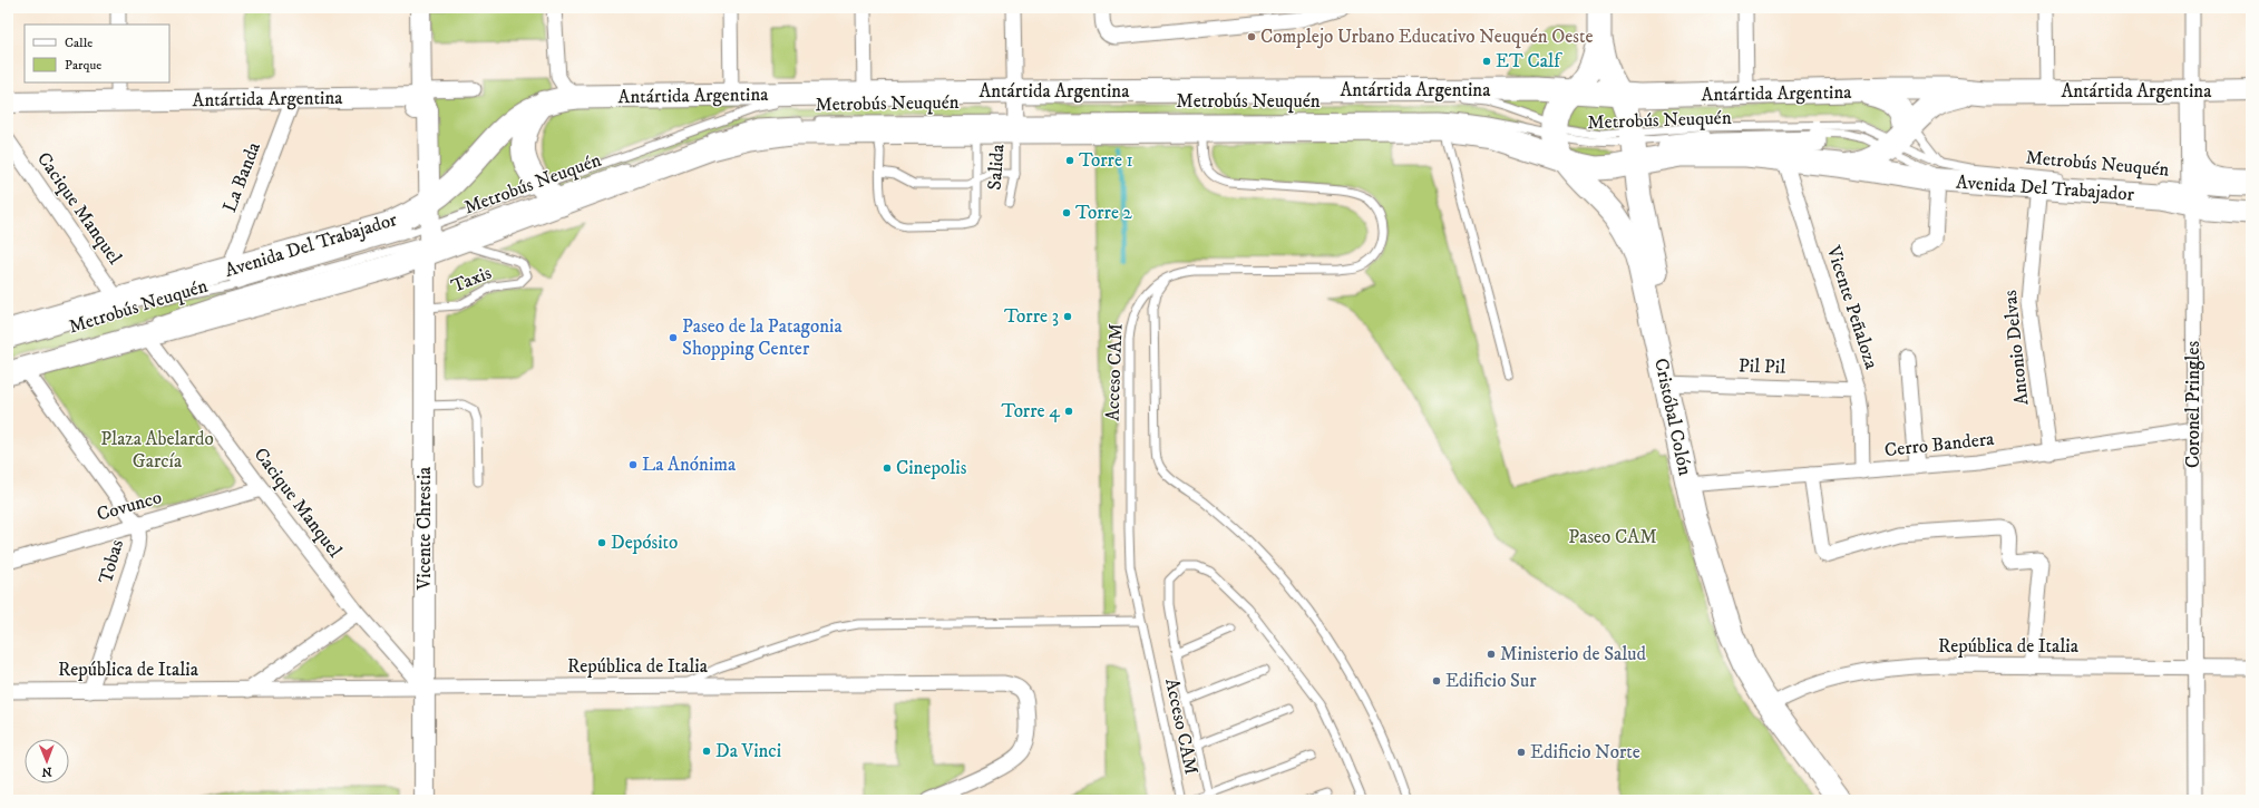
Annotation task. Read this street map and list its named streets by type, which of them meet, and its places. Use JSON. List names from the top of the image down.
{
  "streets": {
    "main road": [
      "Antártida Argentina",
      "Avenida Del Trabajador",
      "Coronel Pringles",
      "Cristóbal Colón",
      "Vicente Chrestia"
    ],
    "street": [
      "La Banda",
      "Cacique Manquel",
      "Vicente Peñaloza",
      "Antonio Delvas",
      "Pil Pil",
      "Cerro Bandera",
      "Covunco",
      "Tobas",
      "República de Italia"
    ],
    "lane": [
      "Metrobús Neuquén",
      "Salida",
      "Taxis",
      "Acceso CAM"
    ]
  },
  "crossings": [
    ["Antártida Argentina", "Metrobús Neuquén"],
    ["Antártida Argentina", "Salida"],
    ["Antártida Argentina", "La Banda"],
    ["Antártida Argentina", "Avenida Del Trabajador"],
    ["Antártida Argentina", "Acceso CAM"],
    ["Antártida Argentina", "Coronel Pringles"],
    ["Antártida Argentina", "Cristóbal Colón"],
    ["Antártida Argentina", "Vicente Chrestia"],
    ["Metrobús Neuquén", "Salida"],
    ["Metrobús Neuquén", "Avenida Del Trabajador"],
    ["Metrobús Neuquén", "Cacique Manquel"],
    ["Metrobús Neuquén", "Coronel Pringles"],
    ["Metrobús Neuquén", "Cristóbal Colón"],
    ["Metrobús Neuquén", "Vicente Chrestia"],
    ["La Banda", "Avenida Del Trabajador"],
    ["Avenida Del Trabajador", "Cacique Manquel"],
    ["Avenida Del Trabajador", "Taxis"],
    ["Avenida Del Trabajador", "Antonio Delvas"],
    ["Avenida Del Trabajador", "Coronel Pringles"],
    ["Avenida Del Trabajador", "Vicente Chrestia"],
    ["Avenida Del Trabajador", "Tobas"],
    ["Cacique Manquel", "Covunco"],
    ["Cacique Manquel", "Vicente Chrestia"],
    ["Cacique Manquel", "República de Italia"],
    ["Taxis", "Vicente Chrestia"],
    ["Vicente Peñaloza", "Pil Pil"],
    ["Vicente Peñaloza", "Cerro Bandera"],
    ["Antonio Delvas", "Cerro Bandera"],
    ["Pil Pil", "Cristóbal Colón"],
    ["Coronel Pringles", "Cerro Bandera"],
    ["Coronel Pringles", "República de Italia"],
    ["Cristóbal Colón", "Cerro Bandera"],
    ["Cristóbal Colón", "República de Italia"],
    ["Covunco", "Tobas"],
    ["Vicente Chrestia", "República de Italia"],
    ["Tobas", "República de Italia"]
  ],
  "parks": ["Plaza Abelardo García", "Paseo CAM"],
  "places": [
    "Complejo Urbano Educativo Neuquén Oeste",
    "ET Calf",
    "Torre 1",
    "Torre 2",
    "Torre 3",
    "Paseo de la Patagonia Shopping Center",
    "Torre 4",
    "La Anónima",
    "Cinepolis",
    "Depósito",
    "Ministerio de Salud",
    "Edificio Sur",
    "Da Vinci",
    "Edificio Norte"
  ],
  "legend": ["Calle", "Parque"],
  "north": "bottom"
}
